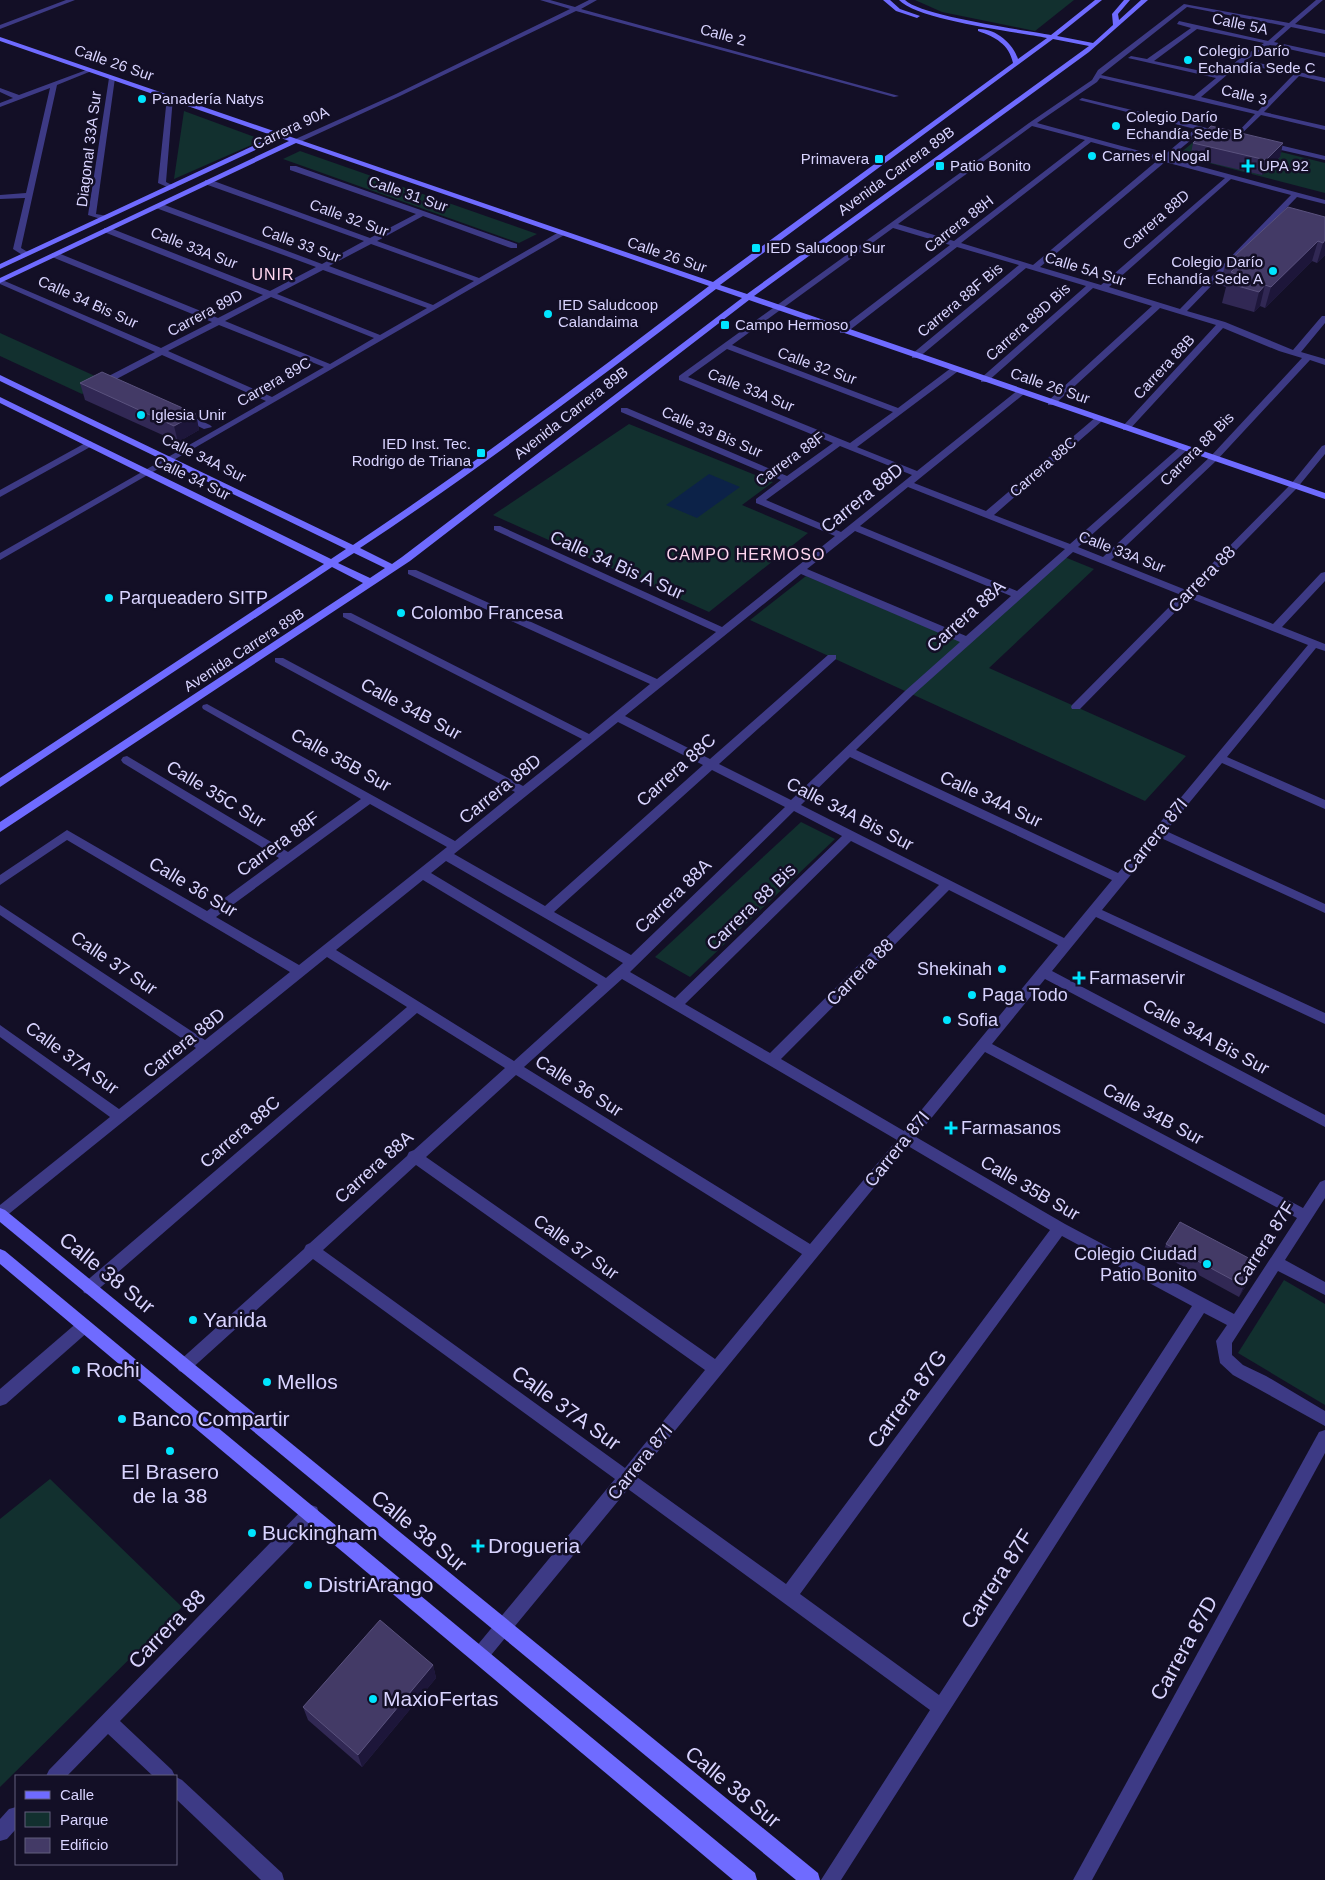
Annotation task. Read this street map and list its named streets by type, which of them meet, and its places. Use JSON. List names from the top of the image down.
{
  "streets": {
    "street": [
      "Calle 5A",
      "Calle 2",
      "Calle 26 Sur",
      "Calle 3",
      "Carrera 90A",
      "Diagonal 33A Sur",
      "Avenida Carrera 89B",
      "Calle 31 Sur",
      "Calle 32 Sur",
      "Carrera 88D",
      "Carrera 88H",
      "Calle 33 Sur",
      "Calle 33A Sur",
      "Calle 5A Sur",
      "Carrera 88F Bis",
      "Calle 34 Bis Sur",
      "Carrera 89D",
      "Carrera 88D Bis",
      "Carrera 88B",
      "Carrera 89C",
      "Calle 33 Bis Sur",
      "Carrera 88 Bis",
      "Calle 34A Sur",
      "Carrera 88F",
      "Carrera 88C",
      "Calle 34 Sur",
      "Calle 34 Bis A Sur",
      "Carrera 88",
      "Carrera 88A",
      "Calle 34B Sur",
      "Calle 35B Sur",
      "Calle 35C Sur",
      "Calle 34A Bis Sur",
      "Carrera 87I",
      "Calle 36 Sur",
      "Calle 37 Sur",
      "Calle 37A Sur",
      "Carrera 87F",
      "Calle 38 Sur",
      "Carrera 87G",
      "Carrera 87D"
    ]
  },
  "crossings": [
    ["Calle 2", "Carrera 90A"],
    ["Calle 26 Sur", "Carrera 90A"],
    ["Calle 26 Sur", "Diagonal 33A Sur"],
    ["Calle 26 Sur", "Avenida Carrera 89B"],
    ["Calle 26 Sur", "Carrera 88D"],
    ["Calle 26 Sur", "Carrera 88H"],
    ["Calle 26 Sur", "Carrera 88F Bis"],
    ["Calle 26 Sur", "Carrera 88D Bis"],
    ["Calle 26 Sur", "Carrera 88B"],
    ["Calle 26 Sur", "Carrera 89C"],
    ["Calle 26 Sur", "Carrera 88 Bis"],
    ["Calle 26 Sur", "Carrera 88F"],
    ["Calle 26 Sur", "Carrera 88C"],
    ["Calle 26 Sur", "Carrera 88"],
    ["Calle 26 Sur", "Carrera 88A"],
    ["Carrera 90A", "Diagonal 33A Sur"],
    ["Carrera 90A", "Calle 32 Sur"],
    ["Carrera 90A", "Calle 33 Sur"],
    ["Carrera 90A", "Calle 33A Sur"],
    ["Carrera 90A", "Calle 34 Bis Sur"],
    ["Avenida Carrera 89B", "Calle 34A Sur"],
    ["Avenida Carrera 89B", "Calle 34 Sur"],
    ["Calle 31 Sur", "Carrera 89D"],
    ["Calle 32 Sur", "Calle 33A Sur"],
    ["Calle 32 Sur", "Carrera 89D"],
    ["Calle 32 Sur", "Carrera 89C"],
    ["Calle 32 Sur", "Carrera 88F"],
    ["Carrera 88D", "Calle 33A Sur"],
    ["Carrera 88D", "Calle 5A Sur"],
    ["Carrera 88D", "Carrera 88F"],
    ["Carrera 88D", "Calle 34 Bis A Sur"],
    ["Carrera 88D", "Calle 34B Sur"],
    ["Carrera 88D", "Calle 35B Sur"],
    ["Carrera 88D", "Calle 34A Bis Sur"],
    ["Carrera 88D", "Calle 36 Sur"],
    ["Carrera 88D", "Calle 37 Sur"],
    ["Carrera 88D", "Calle 37A Sur"],
    ["Carrera 88D", "Calle 38 Sur"],
    ["Carrera 88H", "Calle 5A Sur"],
    ["Calle 33 Sur", "Carrera 89D"],
    ["Calle 33 Sur", "Carrera 89C"],
    ["Calle 33A Sur", "Carrera 89D"],
    ["Calle 33A Sur", "Carrera 89C"],
    ["Calle 33A Sur", "Carrera 88 Bis"],
    ["Calle 33A Sur", "Carrera 88F"],
    ["Calle 33A Sur", "Carrera 88C"],
    ["Calle 33A Sur", "Carrera 88"],
    ["Calle 33A Sur", "Carrera 88A"],
    ["Calle 33A Sur", "Carrera 87I"],
    ["Calle 5A Sur", "Carrera 88F Bis"],
    ["Calle 5A Sur", "Carrera 88D Bis"],
    ["Calle 5A Sur", "Carrera 88B"],
    ["Calle 5A Sur", "Carrera 88 Bis"],
    ["Calle 34 Bis Sur", "Carrera 89D"],
    ["Calle 34 Bis Sur", "Carrera 89C"],
    ["Carrera 89C", "Calle 34A Sur"],
    ["Carrera 89C", "Calle 34 Sur"],
    ["Calle 33 Bis Sur", "Carrera 88F"],
    ["Carrera 88 Bis", "Calle 35B Sur"],
    ["Carrera 88 Bis", "Calle 34A Bis Sur"],
    ["Calle 34A Sur", "Carrera 88A"],
    ["Calle 34A Sur", "Carrera 87I"],
    ["Carrera 88F", "Calle 35B Sur"],
    ["Carrera 88F", "Calle 35C Sur"],
    ["Carrera 88F", "Calle 36 Sur"],
    ["Carrera 88C", "Calle 35B Sur"],
    ["Carrera 88C", "Calle 34A Bis Sur"],
    ["Carrera 88C", "Calle 36 Sur"],
    ["Carrera 88C", "Calle 38 Sur"],
    ["Carrera 88", "Calle 35B Sur"],
    ["Carrera 88", "Calle 34A Bis Sur"],
    ["Carrera 88A", "Calle 35B Sur"],
    ["Carrera 88A", "Calle 34A Bis Sur"],
    ["Carrera 88A", "Calle 36 Sur"],
    ["Carrera 88A", "Calle 37 Sur"],
    ["Carrera 88A", "Calle 37A Sur"],
    ["Carrera 88A", "Calle 38 Sur"],
    ["Calle 34B Sur", "Carrera 87I"],
    ["Calle 34B Sur", "Carrera 87F"],
    ["Calle 35B Sur", "Carrera 87I"],
    ["Calle 35B Sur", "Carrera 87F"],
    ["Calle 35B Sur", "Carrera 87G"],
    ["Calle 34A Bis Sur", "Carrera 87I"],
    ["Carrera 87I", "Calle 36 Sur"],
    ["Carrera 87I", "Calle 37 Sur"],
    ["Carrera 87I", "Calle 37A Sur"],
    ["Carrera 87I", "Calle 38 Sur"],
    ["Calle 37A Sur", "Carrera 87F"],
    ["Calle 37A Sur", "Carrera 87G"]
  ],
  "districts": ["UNIR", "CAMPO HERMOSO"],
  "places": {
    "other": [
      "Colegio Darío Echandía Sede C",
      "Panadería Natys",
      "Colegio Darío Echandía Sede B",
      "Carnes el Nogal",
      "Colegio Darío Echandía Sede A",
      "IED Saludcoop Calandaima",
      "Iglesia Unir",
      "Parqueadero SITP",
      "Colombo Francesa",
      "Shekinah",
      "Paga Todo",
      "Sofia",
      "Colegio Ciudad Patio Bonito",
      "Yanida",
      "Rochi",
      "Mellos",
      "Banco Compartir",
      "El Brasero de la 38",
      "Buckingham",
      "DistriArango",
      "MaxioFertas"
    ],
    "transit": [
      "Primavera",
      "Patio Bonito",
      "IED Salucoop Sur",
      "Campo Hermoso",
      "IED Inst. Tec. Rodrigo de Triana"
    ],
    "health": [
      "UPA 92",
      "Farmaservir",
      "Farmasanos",
      "Drogueria"
    ]
  },
  "legend": ["Calle", "Parque", "Edificio"]
}
